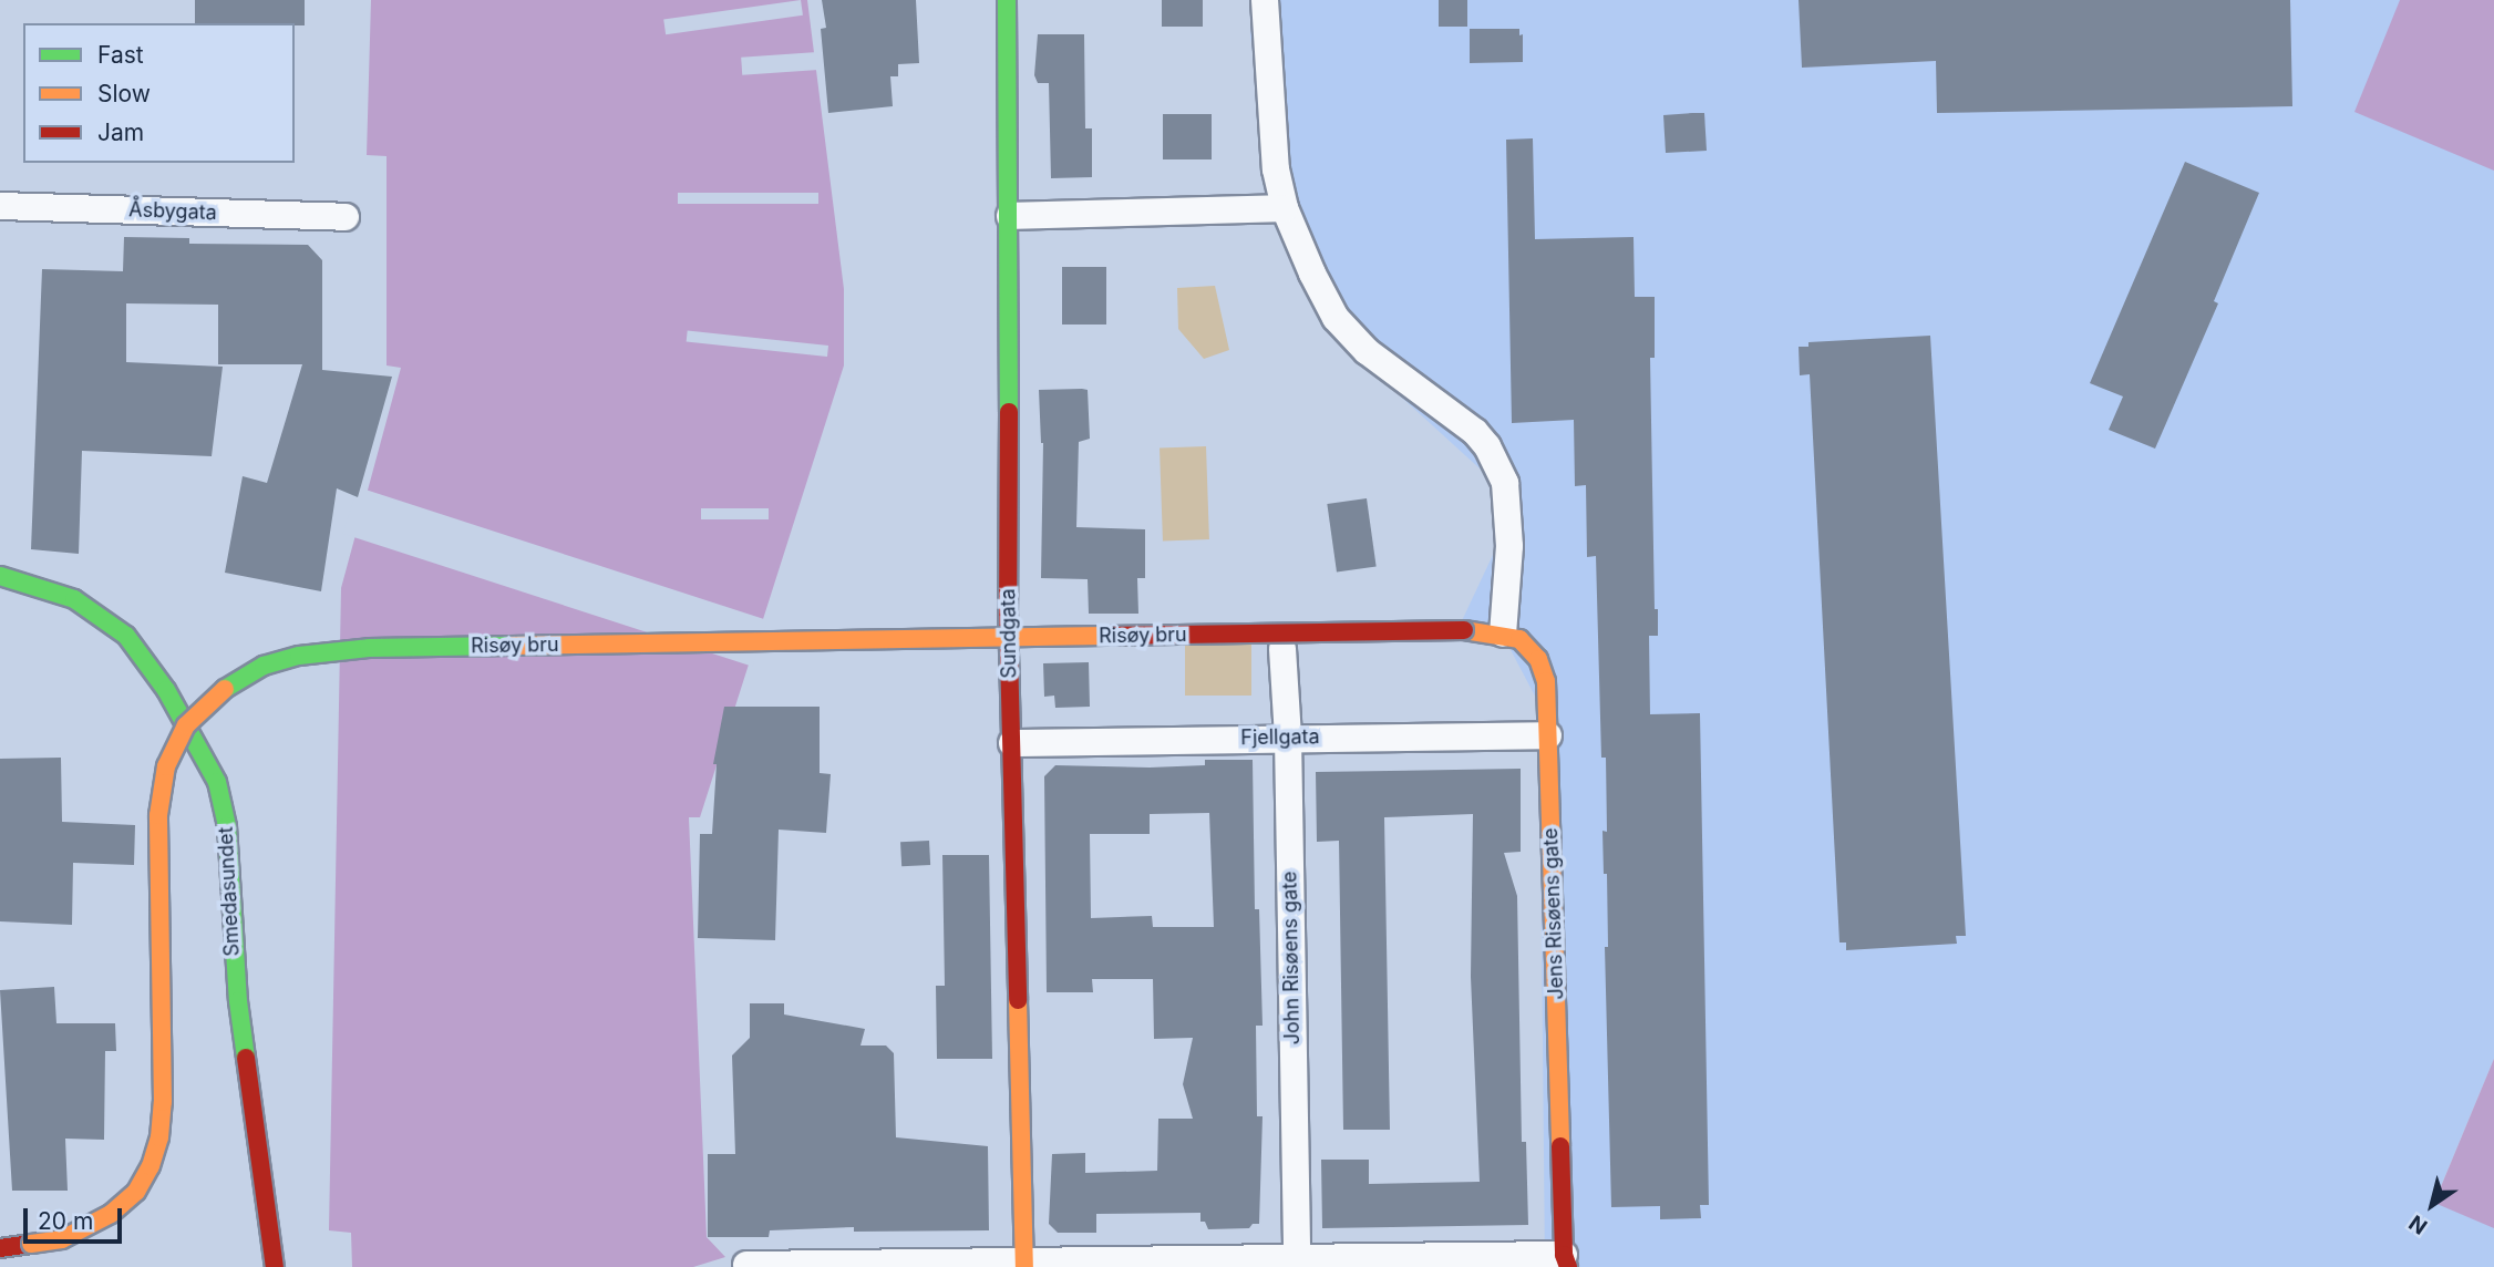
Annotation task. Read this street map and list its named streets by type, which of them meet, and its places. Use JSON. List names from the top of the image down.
{
  "streets": {
    "main road": [
      "Sundgata",
      "Risøy bru",
      "Smedasundet",
      "Jens Risøens gate"
    ],
    "street": ["Åsbygata", "Fjellgata", "John Risøens gate"]
  },
  "crossings": [
    ["Sundgata", "Fjellgata"],
    ["Risøy bru", "Jens Risøens gate"],
    ["Fjellgata", "Jens Risøens gate"],
    ["Fjellgata", "John Risøens gate"]
  ],
  "legend": ["Fast", "Slow", "Jam"],
  "scale_bar": "20 m",
  "north": "bottom left"
}
